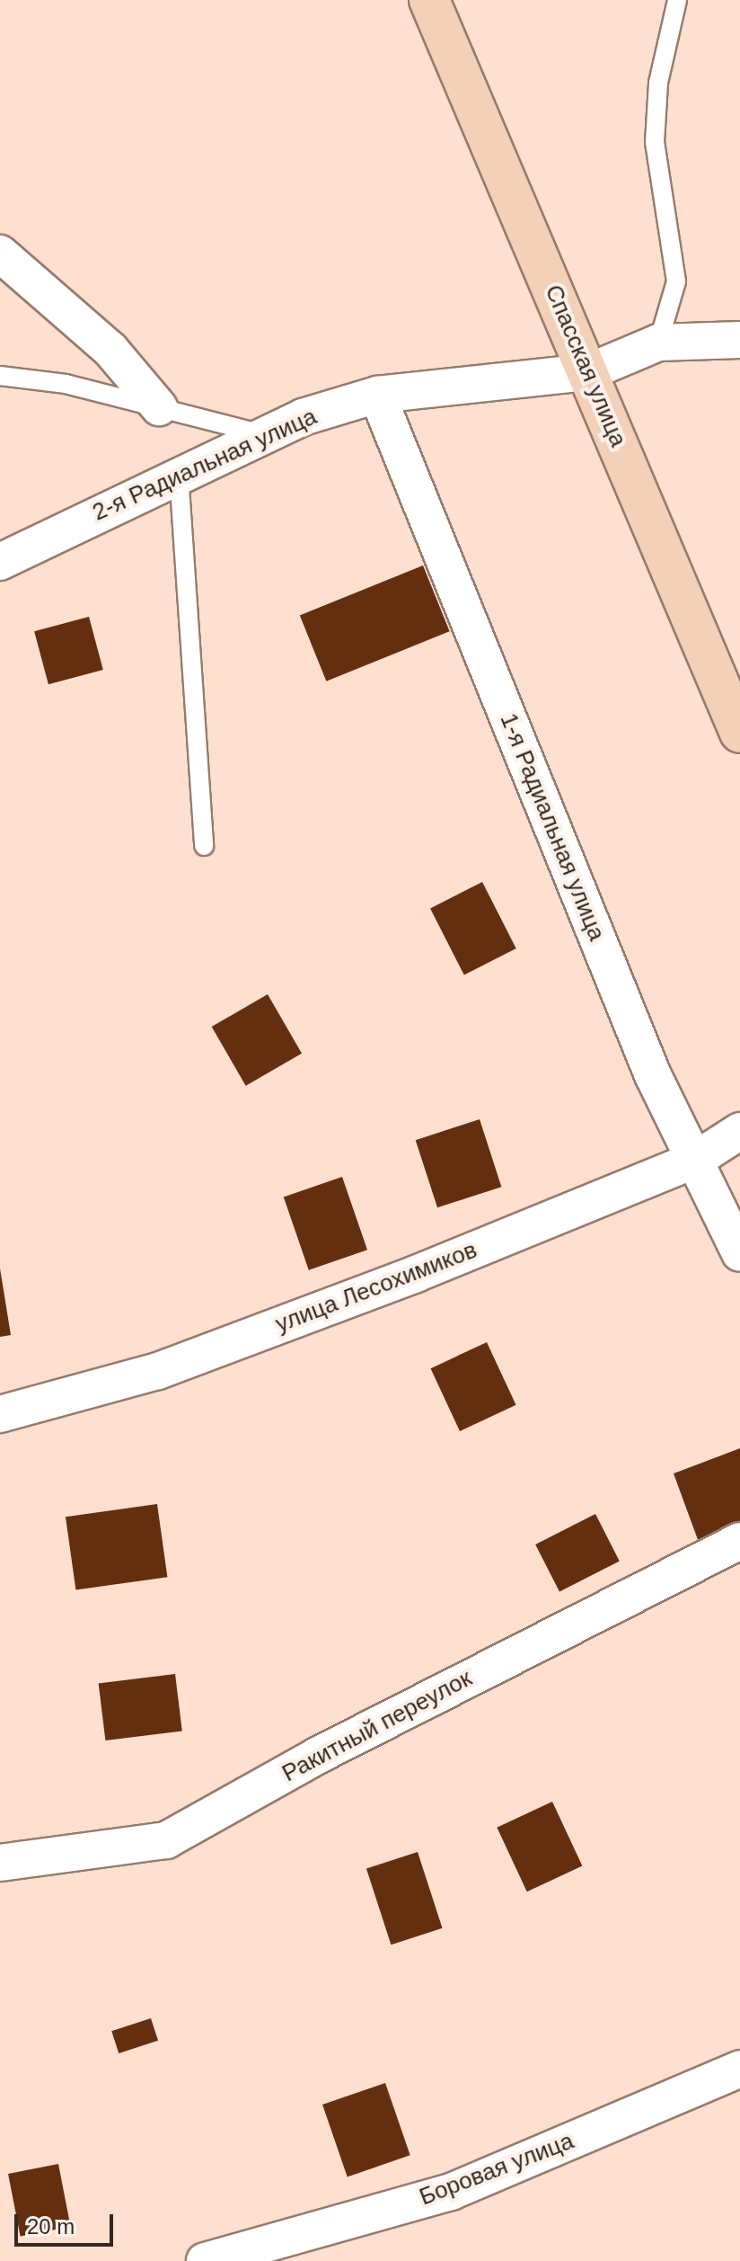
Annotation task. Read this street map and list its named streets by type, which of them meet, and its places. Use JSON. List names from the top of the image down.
{
  "streets": {
    "street": [
      "Спасская улица",
      "2-я Радиальная улица",
      "1-я Радиальная улица",
      "улица Лесохимиков",
      "Ракитный переулок",
      "Боровая улица"
    ]
  },
  "crossings": [
    ["Спасская улица", "2-я Радиальная улица"],
    ["2-я Радиальная улица", "1-я Радиальная улица"],
    ["1-я Радиальная улица", "улица Лесохимиков"]
  ],
  "scale_bar": "20 m"
}
